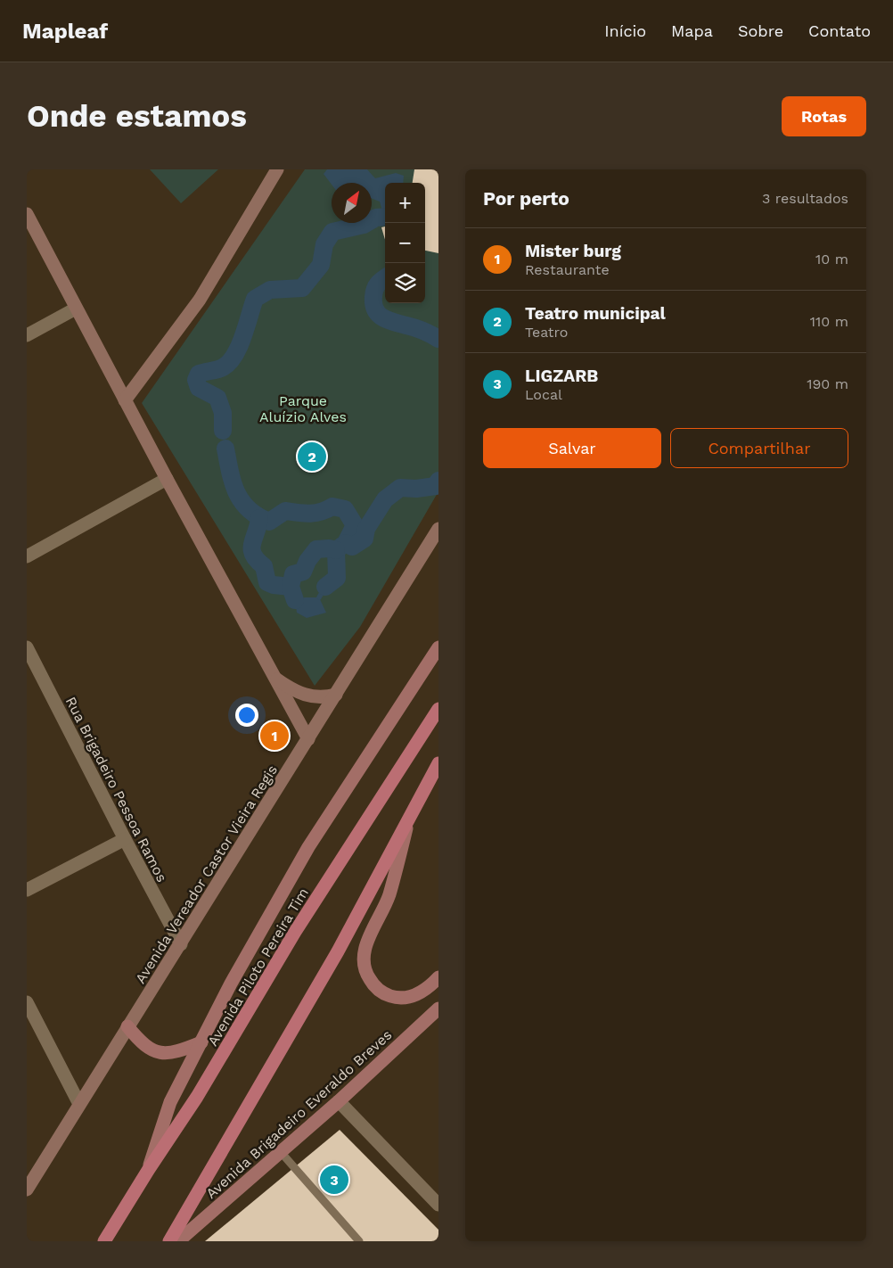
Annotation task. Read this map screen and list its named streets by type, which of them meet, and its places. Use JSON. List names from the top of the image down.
{
  "streets": {
    "highway": ["Avenida Piloto Pereira Tim"],
    "main road": ["Avenida Brigadeiro Everaldo Breves"],
    "street": ["Rua Brigadeiro Pessoa Ramos", "Avenida Vereador Castor Vieira Regis"]
  },
  "crossings": [
    ["Rua Brigadeiro Pessoa Ramos", "Avenida Vereador Castor Vieira Regis"]
  ],
  "parks": ["Parque Aluízio Alves"],
  "north": "top right",
  "page": {
    "header": "Mapleaf",
    "nav": [
      "Início",
      "Mapa",
      "Sobre",
      "Contato"
    ],
    "buttons": [
      "Rotas",
      ["Salvar", "Compartilhar"]
    ],
    "title": "Onde estamos",
    "heading": ["Por perto", "3 resultados"],
    "map_buttons": ["+", "−"],
    "list": [
      {
        "mark": "1",
        "name": "Mister burg",
        "note": "Restaurante",
        "value": "10 m"
      },
      {
        "mark": "2",
        "name": "Teatro municipal",
        "note": "Teatro",
        "value": "110 m"
      },
      {
        "mark": "3",
        "name": "LIGZARB",
        "note": "Local",
        "value": "190 m"
      }
    ],
    "pins": ["2", "1", "3"]
  }
}
